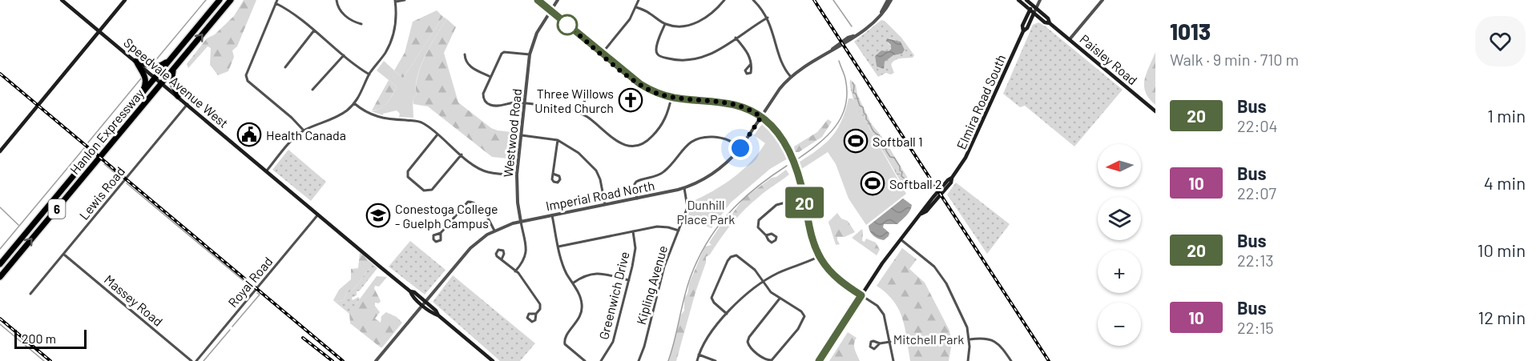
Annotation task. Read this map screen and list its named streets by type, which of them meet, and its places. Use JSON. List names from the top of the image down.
{
  "streets": {
    "highway": ["Hanlon Expressway", "6"],
    "main road": ["Paisley Road", "Speedvale Avenue West", "Elmira Road South"],
    "street": [
      "Westwood Road",
      "Lewis Road",
      "Imperial Road North",
      "Royal Road",
      "Kipling Avenue",
      "Greenwich Drive",
      "Massey Road"
    ]
  },
  "crossings": [
    ["Paisley Road", "Elmira Road South"],
    ["Speedvale Avenue West", "Hanlon Expressway"],
    ["Speedvale Avenue West", "Lewis Road"],
    ["Speedvale Avenue West", "Imperial Road North"],
    ["Speedvale Avenue West", "Royal Road"],
    ["Westwood Road", "Imperial Road North"],
    ["Lewis Road", "Massey Road"],
    ["Imperial Road North", "Kipling Avenue"]
  ],
  "parks": ["Dunhill Place Park", "Mitchell Park"],
  "places": {
    "church": ["Three Willows United Church"],
    "public building": ["Health Canada"],
    "sports": ["Softball 1", "Softball 2"],
    "school or university": ["Conestoga College - Guelph Campus"]
  },
  "lines": ["bus line 20"],
  "scale_bar": "200 m",
  "north": "left",
  "page": {
    "on_map": "20",
    "heading": ["1013", "Walk · 9 min · 710 m"],
    "list": [
      {
        "mark": "20",
        "name": "Bus",
        "note": "22:04",
        "value": "1 min"
      },
      {
        "mark": "10",
        "name": "Bus",
        "note": "22:07",
        "value": "4 min"
      },
      {
        "mark": "20",
        "name": "Bus",
        "note": "22:13",
        "value": "10 min"
      },
      {
        "mark": "10",
        "name": "Bus",
        "note": "22:15",
        "value": "12 min"
      }
    ],
    "map_buttons": ["+", "−"],
    "scale": "200 m"
  }
}
